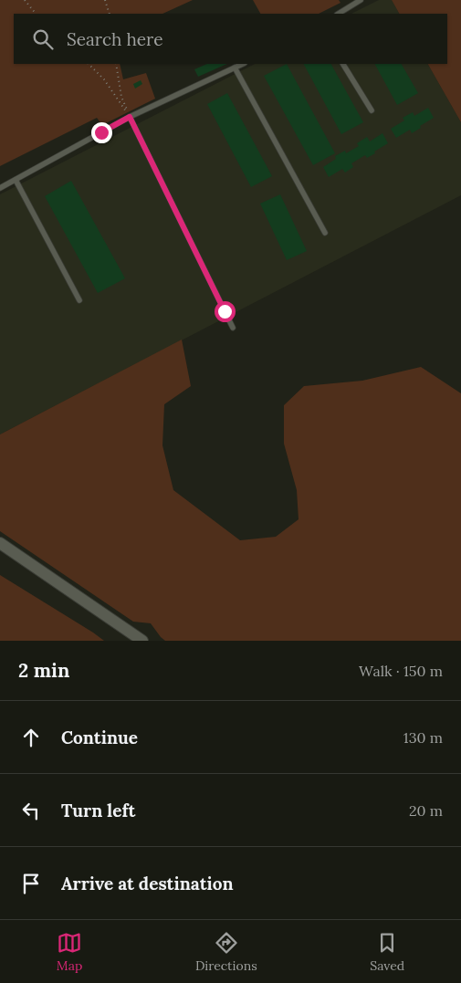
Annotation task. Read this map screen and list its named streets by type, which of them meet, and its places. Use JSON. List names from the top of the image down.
{
  "page": {
    "search": "Search here",
    "heading": ["2 min", "Walk · 150 m"],
    "list": [
      ["Continue", "130 m"],
      ["Turn left", "20 m"],
      "Arrive at destination"
    ],
    "nav": ["Map", "Directions", "Saved"]
  }
}
